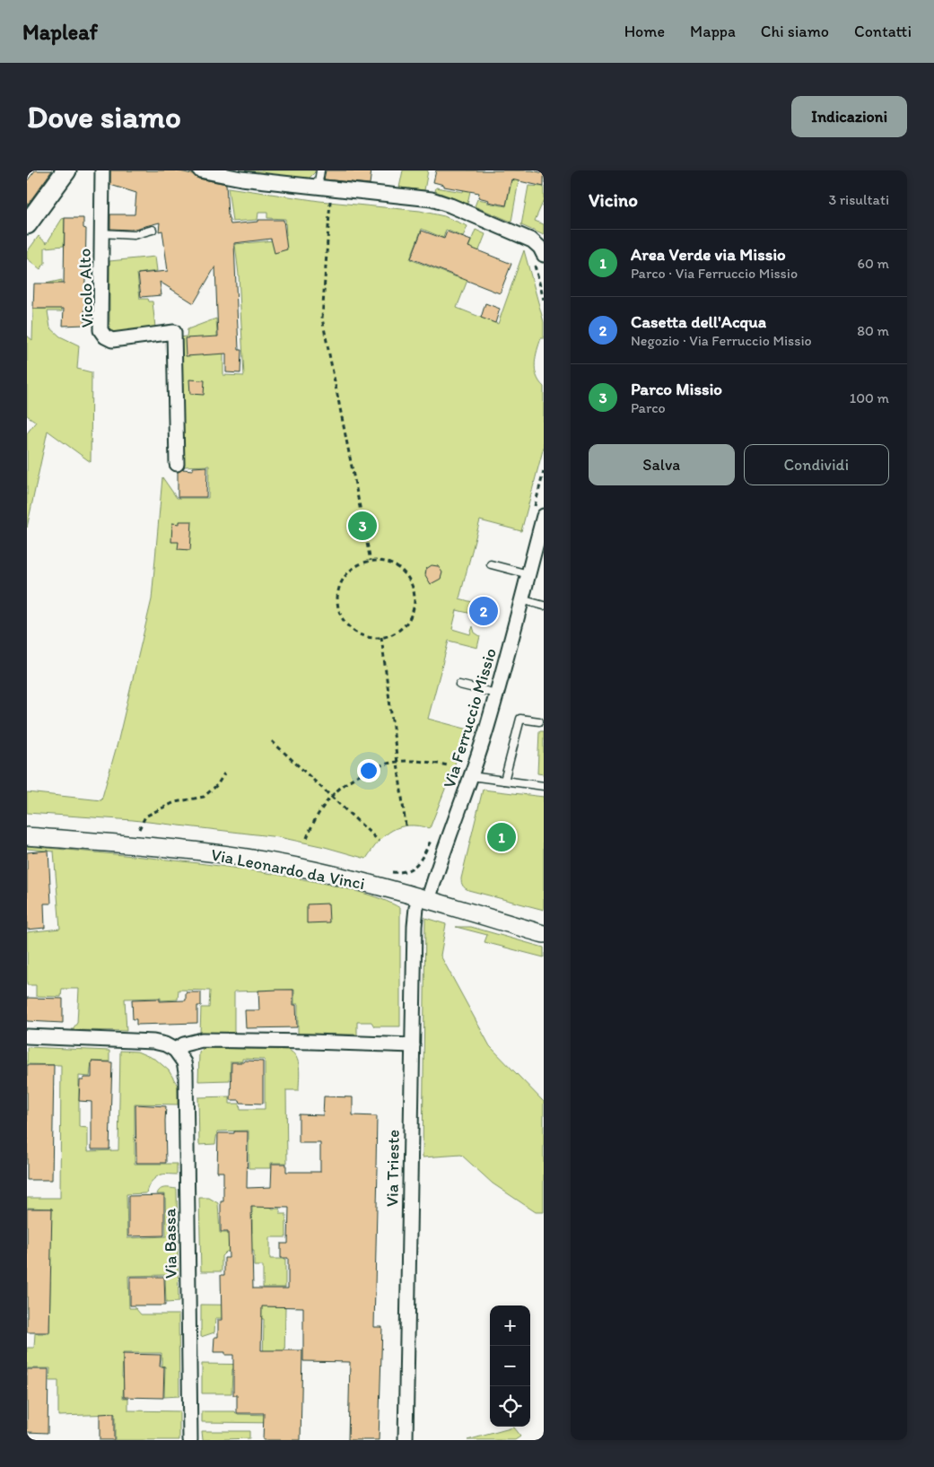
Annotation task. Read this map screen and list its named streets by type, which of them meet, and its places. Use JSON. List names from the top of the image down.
{
  "streets": {
    "street": [
      "Vicolo Alto",
      "Via Ferruccio Missio",
      "Via Leonardo da Vinci",
      "Via Trieste",
      "Via Bassa"
    ]
  },
  "crossings": [
    ["Via Ferruccio Missio", "Via Leonardo da Vinci"],
    ["Via Ferruccio Missio", "Via Trieste"],
    ["Via Leonardo da Vinci", "Via Trieste"]
  ],
  "page": {
    "header": "Mapleaf",
    "nav": [
      "Home",
      "Mappa",
      "Chi siamo",
      "Contatti"
    ],
    "buttons": [
      "Indicazioni",
      ["Salva", "Condividi"]
    ],
    "title": "Dove siamo",
    "heading": ["Vicino", "3 risultati"],
    "list": [
      {
        "mark": "1",
        "name": "Area Verde via Missio",
        "note": "Parco · Via Ferruccio Missio",
        "value": "60 m"
      },
      {
        "mark": "2",
        "name": "Casetta dell'Acqua",
        "note": "Negozio · Via Ferruccio Missio",
        "value": "80 m"
      },
      {
        "mark": "3",
        "name": "Parco Missio",
        "note": "Parco",
        "value": "100 m"
      }
    ],
    "pins": ["3", "2", "1"],
    "map_buttons": ["+", "−"]
  }
}
